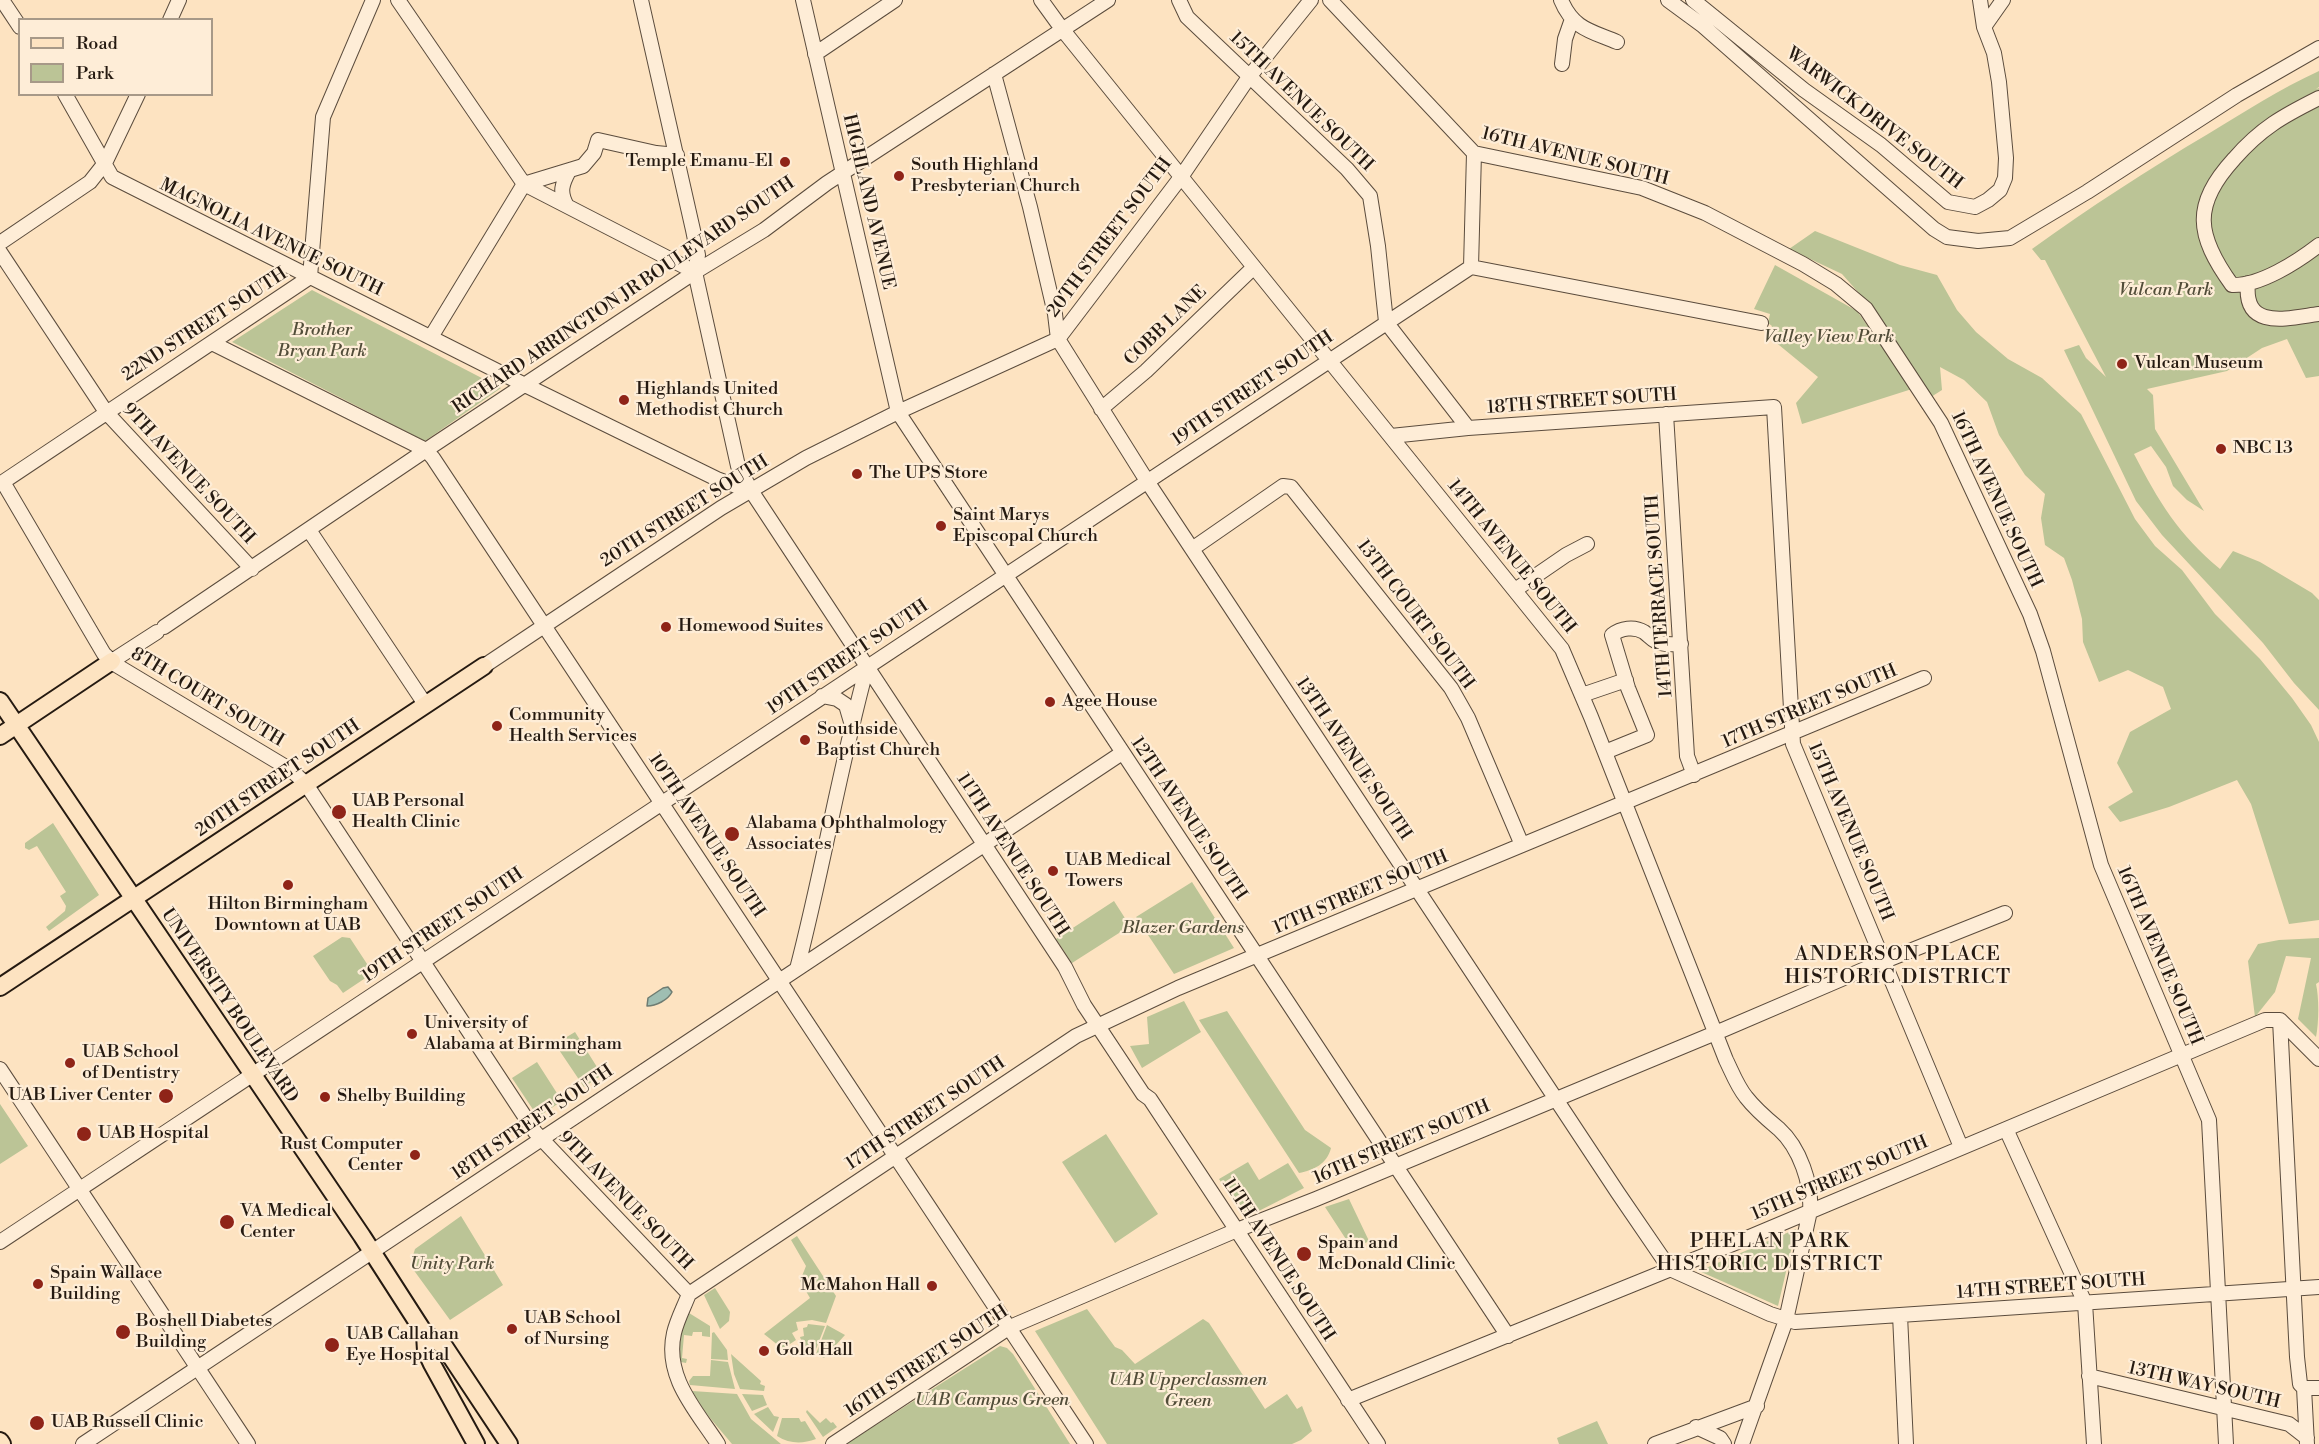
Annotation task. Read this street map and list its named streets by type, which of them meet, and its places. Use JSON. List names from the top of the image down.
{
  "streets": {
    "main road": ["20TH STREET SOUTH", "RICHARD ARRINGTON JR BOULEVARD SOUTH", "UNIVERSITY BOULEVARD"],
    "street": [
      "15TH AVENUE SOUTH",
      "WARWICK DRIVE SOUTH",
      "16TH AVENUE SOUTH",
      "HIGHLAND AVENUE",
      "MAGNOLIA AVENUE SOUTH",
      "22ND STREET SOUTH",
      "COBB LANE",
      "19TH STREET SOUTH",
      "18TH STREET SOUTH",
      "9TH AVENUE SOUTH",
      "14TH AVENUE SOUTH",
      "14TH TERRACE SOUTH",
      "13TH COURT SOUTH",
      "8TH COURT SOUTH",
      "17TH STREET SOUTH",
      "13TH AVENUE SOUTH",
      "12TH AVENUE SOUTH",
      "10TH AVENUE SOUTH",
      "11TH AVENUE SOUTH",
      "16TH STREET SOUTH",
      "15TH STREET SOUTH",
      "14TH STREET SOUTH",
      "13TH WAY SOUTH"
    ]
  },
  "crossings": [
    ["15TH AVENUE SOUTH", "20TH STREET SOUTH"],
    ["15TH AVENUE SOUTH", "19TH STREET SOUTH"],
    ["15TH AVENUE SOUTH", "18TH STREET SOUTH"],
    ["15TH AVENUE SOUTH", "17TH STREET SOUTH"],
    ["15TH AVENUE SOUTH", "16TH STREET SOUTH"],
    ["15TH AVENUE SOUTH", "15TH STREET SOUTH"],
    ["16TH AVENUE SOUTH", "15TH STREET SOUTH"],
    ["16TH AVENUE SOUTH", "14TH STREET SOUTH"],
    ["16TH AVENUE SOUTH", "13TH WAY SOUTH"],
    ["HIGHLAND AVENUE", "20TH STREET SOUTH"],
    ["HIGHLAND AVENUE", "RICHARD ARRINGTON JR BOULEVARD SOUTH"],
    ["HIGHLAND AVENUE", "12TH AVENUE SOUTH"],
    ["MAGNOLIA AVENUE SOUTH", "20TH STREET SOUTH"],
    ["MAGNOLIA AVENUE SOUTH", "RICHARD ARRINGTON JR BOULEVARD SOUTH"],
    ["MAGNOLIA AVENUE SOUTH", "22ND STREET SOUTH"],
    ["MAGNOLIA AVENUE SOUTH", "11TH AVENUE SOUTH"],
    ["20TH STREET SOUTH", "9TH AVENUE SOUTH"],
    ["20TH STREET SOUTH", "14TH AVENUE SOUTH"],
    ["20TH STREET SOUTH", "8TH COURT SOUTH"],
    ["20TH STREET SOUTH", "13TH AVENUE SOUTH"],
    ["20TH STREET SOUTH", "12TH AVENUE SOUTH"],
    ["20TH STREET SOUTH", "10TH AVENUE SOUTH"],
    ["20TH STREET SOUTH", "11TH AVENUE SOUTH"],
    ["20TH STREET SOUTH", "UNIVERSITY BOULEVARD"],
    ["RICHARD ARRINGTON JR BOULEVARD SOUTH", "9TH AVENUE SOUTH"],
    ["RICHARD ARRINGTON JR BOULEVARD SOUTH", "14TH AVENUE SOUTH"],
    ["RICHARD ARRINGTON JR BOULEVARD SOUTH", "8TH COURT SOUTH"],
    ["RICHARD ARRINGTON JR BOULEVARD SOUTH", "13TH AVENUE SOUTH"],
    ["RICHARD ARRINGTON JR BOULEVARD SOUTH", "10TH AVENUE SOUTH"],
    ["RICHARD ARRINGTON JR BOULEVARD SOUTH", "11TH AVENUE SOUTH"],
    ["RICHARD ARRINGTON JR BOULEVARD SOUTH", "UNIVERSITY BOULEVARD"],
    ["22ND STREET SOUTH", "9TH AVENUE SOUTH"],
    ["22ND STREET SOUTH", "8TH COURT SOUTH"],
    ["22ND STREET SOUTH", "10TH AVENUE SOUTH"],
    ["COBB LANE", "14TH AVENUE SOUTH"],
    ["COBB LANE", "13TH AVENUE SOUTH"],
    ["19TH STREET SOUTH", "9TH AVENUE SOUTH"],
    ["19TH STREET SOUTH", "14TH AVENUE SOUTH"],
    ["19TH STREET SOUTH", "13TH AVENUE SOUTH"],
    ["19TH STREET SOUTH", "12TH AVENUE SOUTH"],
    ["19TH STREET SOUTH", "10TH AVENUE SOUTH"],
    ["19TH STREET SOUTH", "11TH AVENUE SOUTH"],
    ["19TH STREET SOUTH", "UNIVERSITY BOULEVARD"],
    ["18TH STREET SOUTH", "9TH AVENUE SOUTH"],
    ["18TH STREET SOUTH", "14TH AVENUE SOUTH"],
    ["18TH STREET SOUTH", "14TH TERRACE SOUTH"],
    ["18TH STREET SOUTH", "12TH AVENUE SOUTH"],
    ["18TH STREET SOUTH", "10TH AVENUE SOUTH"],
    ["18TH STREET SOUTH", "11TH AVENUE SOUTH"],
    ["18TH STREET SOUTH", "UNIVERSITY BOULEVARD"],
    ["9TH AVENUE SOUTH", "8TH COURT SOUTH"],
    ["9TH AVENUE SOUTH", "17TH STREET SOUTH"],
    ["14TH AVENUE SOUTH", "17TH STREET SOUTH"],
    ["14TH AVENUE SOUTH", "13TH AVENUE SOUTH"],
    ["14TH AVENUE SOUTH", "16TH STREET SOUTH"],
    ["14TH AVENUE SOUTH", "15TH STREET SOUTH"],
    ["14TH AVENUE SOUTH", "14TH STREET SOUTH"],
    ["14TH TERRACE SOUTH", "17TH STREET SOUTH"],
    ["13TH COURT SOUTH", "17TH STREET SOUTH"],
    ["13TH COURT SOUTH", "13TH AVENUE SOUTH"],
    ["17TH STREET SOUTH", "13TH AVENUE SOUTH"],
    ["17TH STREET SOUTH", "12TH AVENUE SOUTH"],
    ["17TH STREET SOUTH", "10TH AVENUE SOUTH"],
    ["17TH STREET SOUTH", "11TH AVENUE SOUTH"],
    ["13TH AVENUE SOUTH", "16TH STREET SOUTH"],
    ["13TH AVENUE SOUTH", "15TH STREET SOUTH"],
    ["13TH AVENUE SOUTH", "14TH STREET SOUTH"],
    ["12TH AVENUE SOUTH", "16TH STREET SOUTH"],
    ["12TH AVENUE SOUTH", "15TH STREET SOUTH"],
    ["10TH AVENUE SOUTH", "16TH STREET SOUTH"],
    ["11TH AVENUE SOUTH", "16TH STREET SOUTH"],
    ["11TH AVENUE SOUTH", "15TH STREET SOUTH"]
  ],
  "districts": ["ANDERSON PLACE HISTORIC DISTRICT", "PHELAN PARK HISTORIC DISTRICT"],
  "parks": [
    "Vulcan Park",
    "Brother Bryan Park",
    "Valley View Park",
    "Blazer Gardens",
    "Unity Park",
    "UAB Upperclassmen Green",
    "UAB Campus Green"
  ],
  "places": [
    "Temple Emanu-El",
    "South Highland Presbyterian Church",
    "Vulcan Museum",
    "Highlands United Methodist Church",
    "NBC 13",
    "The UPS Store",
    "Saint Marys Episcopal Church",
    "Homewood Suites",
    "Agee House",
    "Community Health Services",
    "Southside Baptist Church",
    "UAB Personal Health Clinic",
    "Alabama Ophthalmology Associates",
    "UAB Medical Towers",
    "Hilton Birmingham Downtown at UAB",
    "University of Alabama at Birmingham",
    "UAB School of Dentistry",
    "UAB Liver Center",
    "Shelby Building",
    "UAB Hospital",
    "Rust Computer Center",
    "VA Medical Center",
    "Spain and McDonald Clinic",
    "Spain Wallace Building",
    "McMahon Hall",
    "UAB School of Nursing",
    "Boshell Diabetes Building",
    "UAB Callahan Eye Hospital",
    "Gold Hall",
    "UAB Russell Clinic"
  ],
  "legend": ["Road", "Park"]
}
